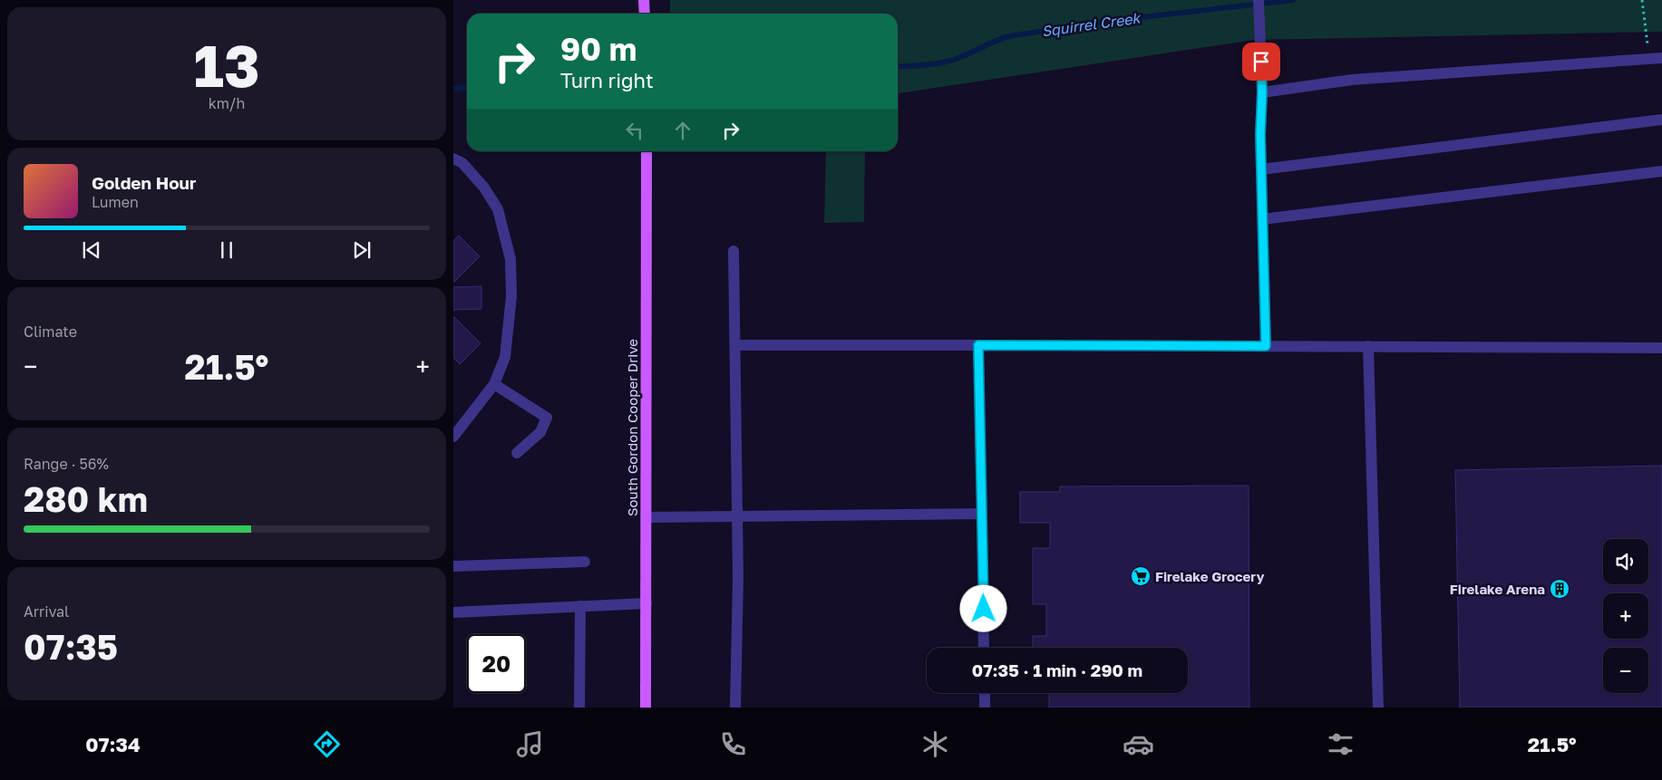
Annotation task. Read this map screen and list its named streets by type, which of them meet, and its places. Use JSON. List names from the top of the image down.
{
  "streets": {
    "main road": ["South Gordon Cooper Drive"]
  },
  "water": ["Squirrel Creek"],
  "places": {
    "supermarket": ["Firelake Grocery"],
    "building": ["Firelake Arena"]
  },
  "page": {
    "tile": [
      ["13", "km/h"],
      "Climate",
      ["Range · 56%", "280 km"],
      ["Arrival", "07:35"]
    ],
    "turn": ["90 m", "Turn right"],
    "song": ["Golden Hour", "Lumen"],
    "heat": ["−", "21.5°", "+"],
    "map_buttons": ["+", "−"],
    "limit": "20",
    "trip": "07:35 · 1 min · 290 m",
    "tabs": ["07:34", "21.5°"]
  }
}
